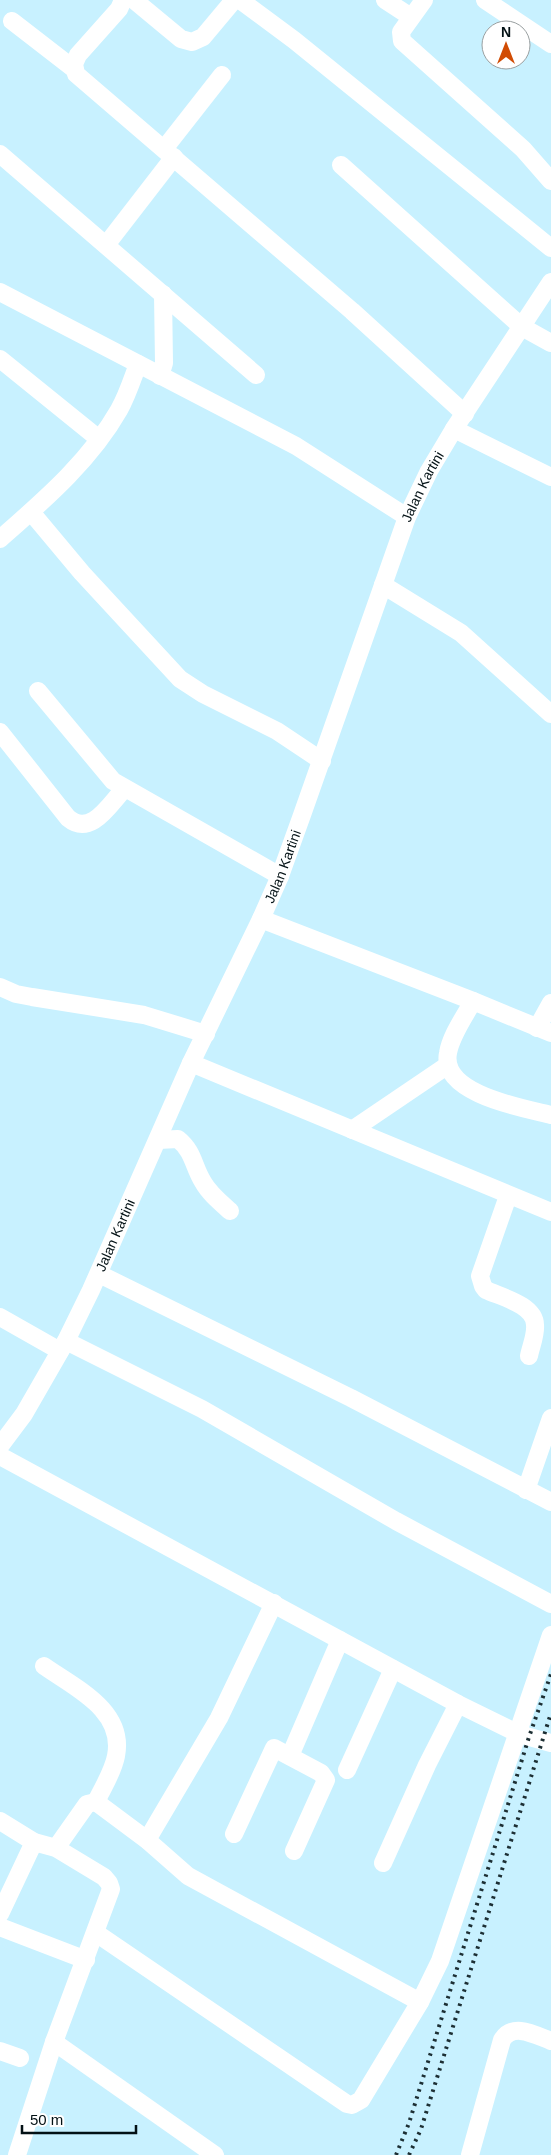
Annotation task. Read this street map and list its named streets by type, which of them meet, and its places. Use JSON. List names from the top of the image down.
{
  "streets": {
    "street": ["Jalan Kartini"]
  },
  "scale_bar": "50 m",
  "north": "top"
}
